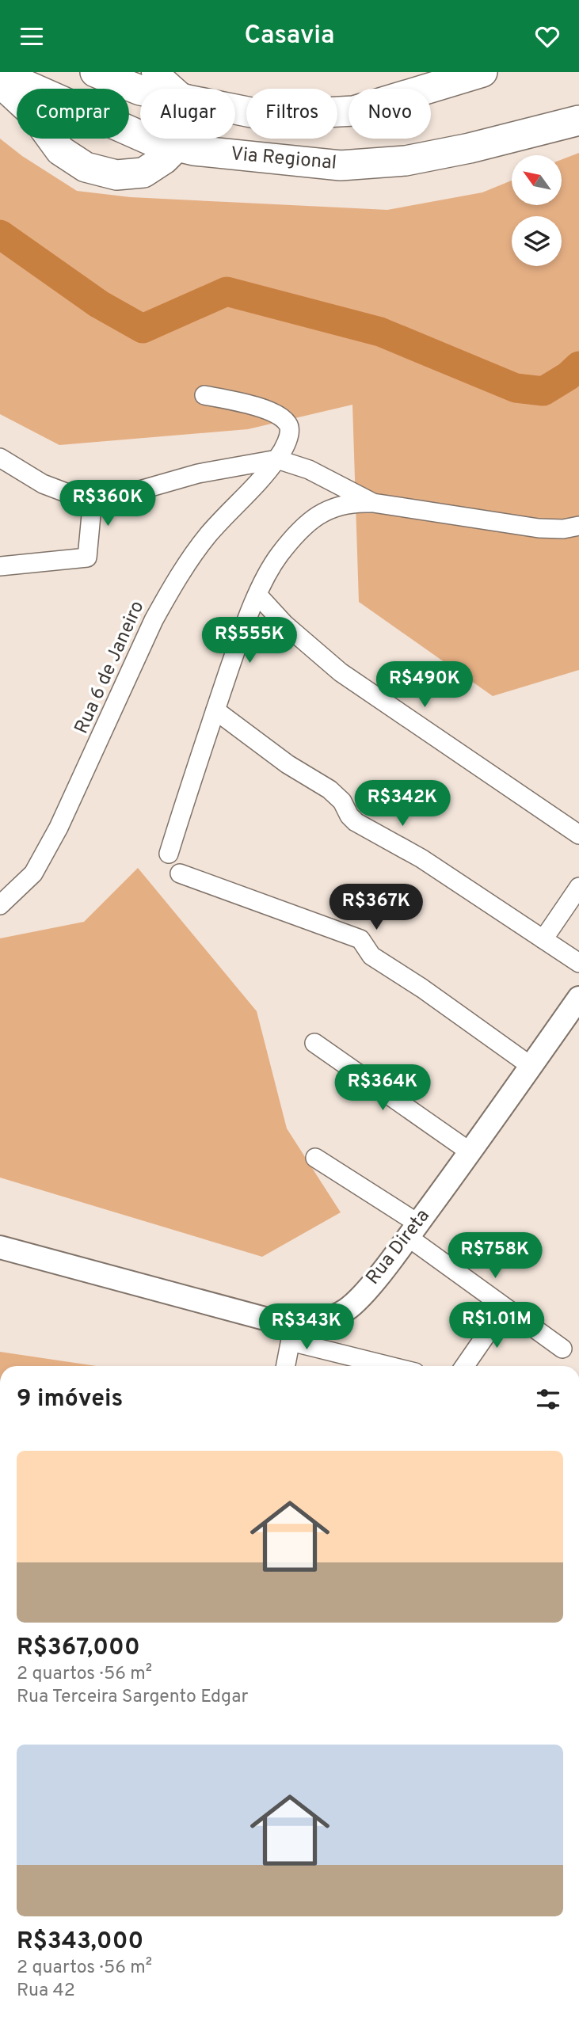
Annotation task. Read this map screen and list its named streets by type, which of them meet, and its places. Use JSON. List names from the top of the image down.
{
  "streets": {
    "main road": ["Via Regional"],
    "street": ["Rua 6 de Janeiro", "Rua Direta"]
  },
  "north": "top left",
  "page": {
    "header": "Casavia",
    "chip": [
      "Comprar",
      "Alugar",
      "Filtros",
      "Novo"
    ],
    "price": [
      "R$360K",
      "R$555K",
      "R$490K",
      "R$342K",
      "R$367K",
      "R$364K",
      "R$758K",
      "R$1.01M",
      "R$343K"
    ],
    "heading": "9 imóveis",
    "list": [
      {
        "name": "R$367,000",
        "note": "2 quartos · 56 m² · Rua Terceira Sargento Edgar"
      },
      {
        "name": "R$343,000",
        "note": "2 quartos · 56 m² · Rua 42"
      }
    ]
  }
}
